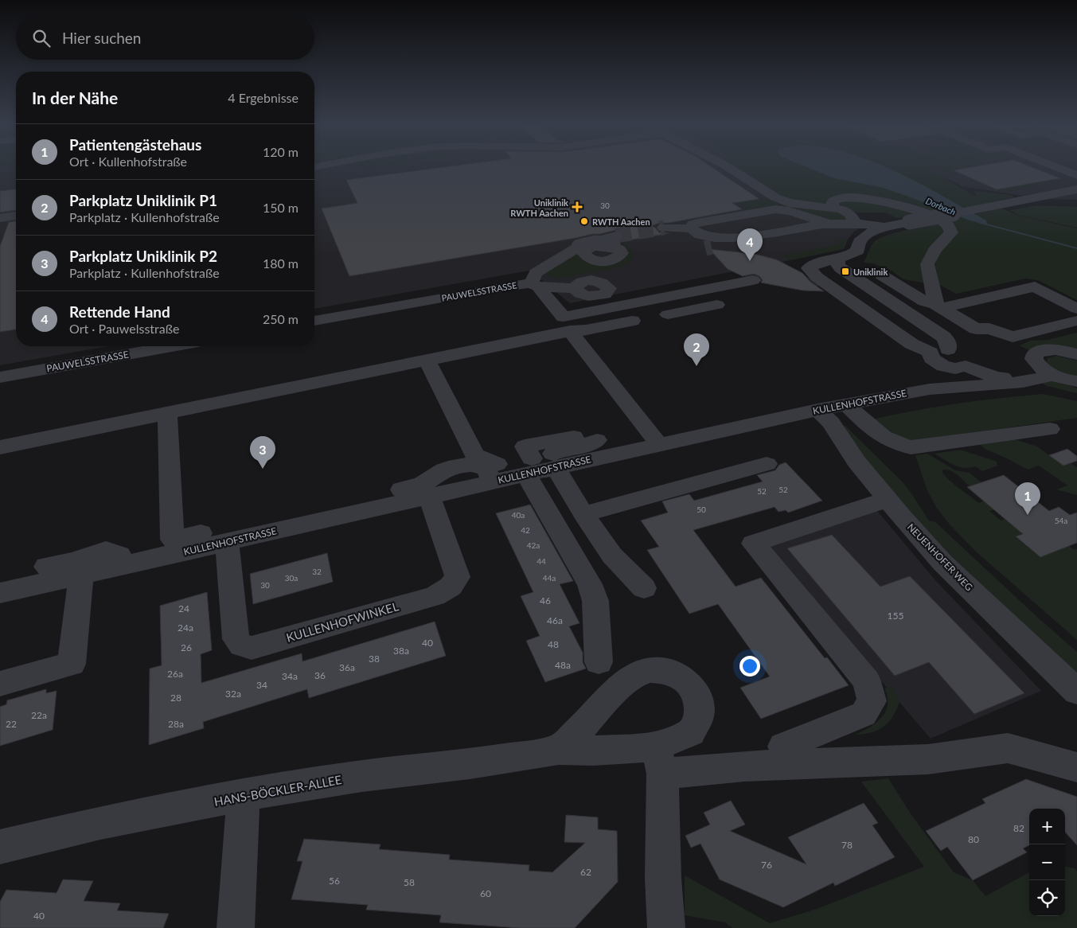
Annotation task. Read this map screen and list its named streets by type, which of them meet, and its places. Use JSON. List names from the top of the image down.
{
  "streets": {
    "street": [
      "PAUWELSSTRASSE",
      "KULLENHOFSTRASSE",
      "NEUENHOFER WEG",
      "KULLENHOFWINKEL",
      "HANS-BÖCKLER-ALLEE"
    ]
  },
  "crossings": [
    ["KULLENHOFSTRASSE", "NEUENHOFER WEG"],
    ["KULLENHOFSTRASSE", "KULLENHOFWINKEL"]
  ],
  "water": ["Dorbach"],
  "places": {
    "health": ["Uniklinik RWTH Aachen"],
    "other": ["RWTH Aachen"],
    "transit": ["Uniklinik"]
  },
  "house_numbers": [
    "30",
    "52",
    "52",
    "50",
    "40a",
    "54a",
    "42",
    "42a",
    "44",
    "32",
    "30a",
    "44a",
    "30",
    "46",
    "24",
    "155",
    "46a",
    "24a",
    "40",
    "48",
    "26",
    "38a",
    "38",
    "48a",
    "36a",
    "26a",
    "36",
    "34a",
    "34",
    "32a",
    "28",
    "22a",
    "22",
    "28a",
    "82",
    "80",
    "78",
    "76",
    "62",
    "56",
    "58",
    "60",
    "40"
  ],
  "page": {
    "search": "Hier suchen",
    "heading": ["In der Nähe", "4 Ergebnisse"],
    "list": [
      {
        "mark": "1",
        "name": "Patientengästehaus",
        "note": "Ort · Kullenhofstraße",
        "value": "120 m"
      },
      {
        "mark": "2",
        "name": "Parkplatz Uniklinik P1",
        "note": "Parkplatz · Kullenhofstraße",
        "value": "150 m"
      },
      {
        "mark": "3",
        "name": "Parkplatz Uniklinik P2",
        "note": "Parkplatz · Kullenhofstraße",
        "value": "180 m"
      },
      {
        "mark": "4",
        "name": "Rettende Hand",
        "note": "Ort · Pauwelsstraße",
        "value": "250 m"
      }
    ],
    "pins": [
      "4",
      "2",
      "3",
      "1"
    ],
    "map_buttons": ["+", "−"]
  }
}
